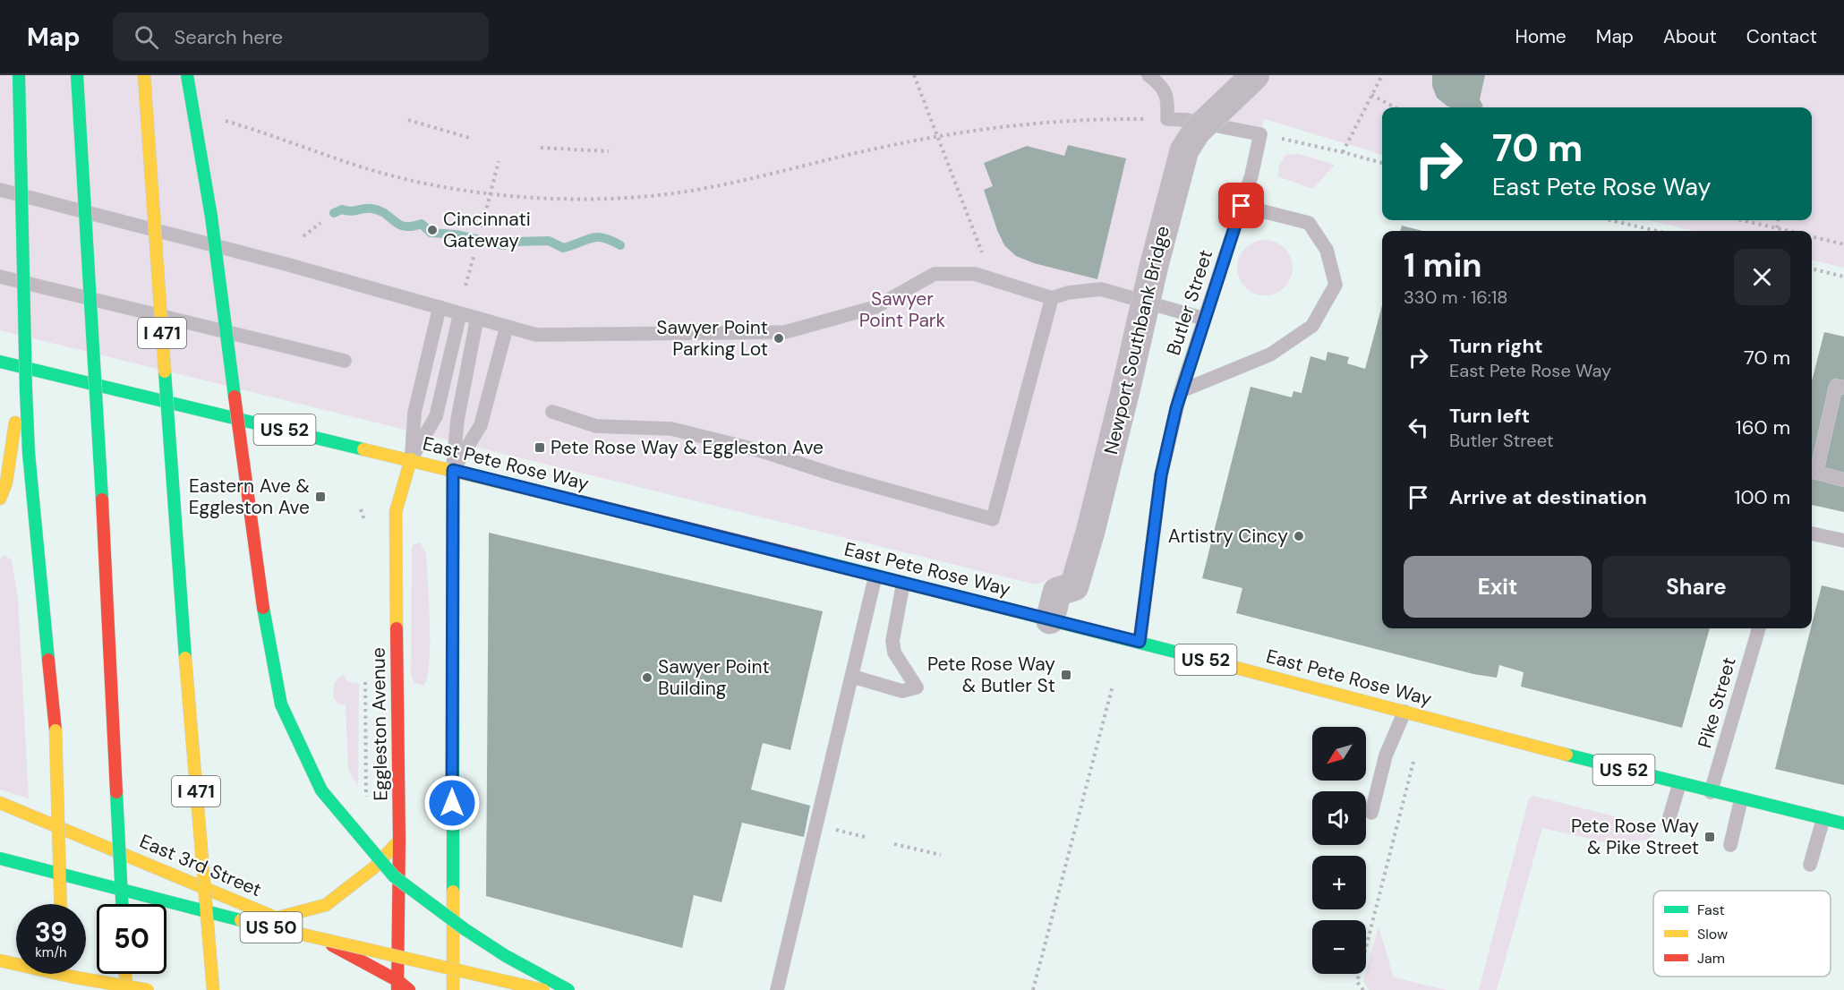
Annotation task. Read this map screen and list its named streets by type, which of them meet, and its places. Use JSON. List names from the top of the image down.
{
  "streets": {
    "main road": [
      "I 471",
      "US 52",
      "East Pete Rose Way",
      "Eggleston Avenue",
      "East 3rd Street",
      "US 50"
    ],
    "street": ["Newport Southbank Bridge"],
    "lane": ["Butler Street", "Pike Street"]
  },
  "crossings": [
    ["Butler Street", "East Pete Rose Way"],
    ["Newport Southbank Bridge", "East Pete Rose Way"],
    ["East Pete Rose Way", "Pike Street"],
    ["East Pete Rose Way", "Eggleston Avenue"],
    ["Eggleston Avenue", "East 3rd Street"]
  ],
  "parks": ["Sawyer Point Park"],
  "places": {
    "other": [
      "Cincinnati Gateway",
      "Sawyer Point Parking Lot",
      "Artistry Cincy",
      "Sawyer Point Building"
    ],
    "transit": [
      "Pete Rose Way & Eggleston Ave",
      "Eastern Ave & Eggleston Ave",
      "Pete Rose Way & Butler St",
      "Pete Rose Way & Pike Street"
    ]
  },
  "legend": ["Fast", "Slow", "Jam"],
  "north": "bottom left",
  "page": {
    "header": "Map",
    "search": "Search here",
    "nav": [
      "Home",
      "Map",
      "About",
      "Contact"
    ],
    "turn": ["70 m", "East Pete Rose Way"],
    "heading": ["1 min", "330 m · 16:18"],
    "list": [
      {
        "name": "Turn right",
        "note": "East Pete Rose Way",
        "value": "70 m"
      },
      {
        "name": "Turn left",
        "note": "Butler Street",
        "value": "160 m"
      },
      {
        "name": "Arrive at destination",
        "value": "100 m"
      }
    ],
    "buttons": ["Exit", "Share"],
    "map_buttons": ["+", "−"],
    "speed": "39 km/h",
    "limit": "50"
  }
}
